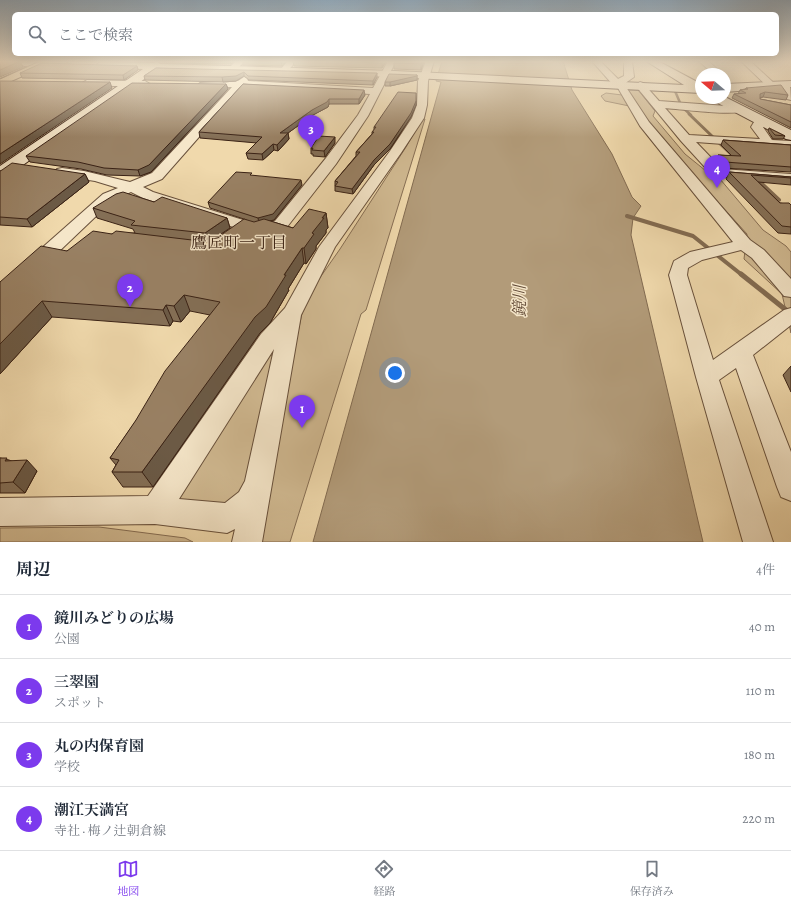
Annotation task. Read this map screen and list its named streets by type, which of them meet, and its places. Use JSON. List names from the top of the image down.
{
  "districts": ["鷹匠町一丁目"],
  "water": ["鏡川"],
  "north": "left",
  "page": {
    "search": "ここで検索",
    "pins": [
      "3",
      "4",
      "2",
      "1"
    ],
    "heading": ["周辺", "4件"],
    "list": [
      {
        "mark": "1",
        "name": "鏡川みどりの広場",
        "note": "公園",
        "value": "40 m"
      },
      {
        "mark": "2",
        "name": "三翠園",
        "note": "スポット",
        "value": "110 m"
      },
      {
        "mark": "3",
        "name": "丸の内保育園",
        "note": "学校",
        "value": "180 m"
      },
      {
        "mark": "4",
        "name": "潮江天満宮",
        "note": "寺社 · 梅ノ辻朝倉線",
        "value": "220 m"
      }
    ],
    "nav": ["地図", "経路", "保存済み"]
  }
}
